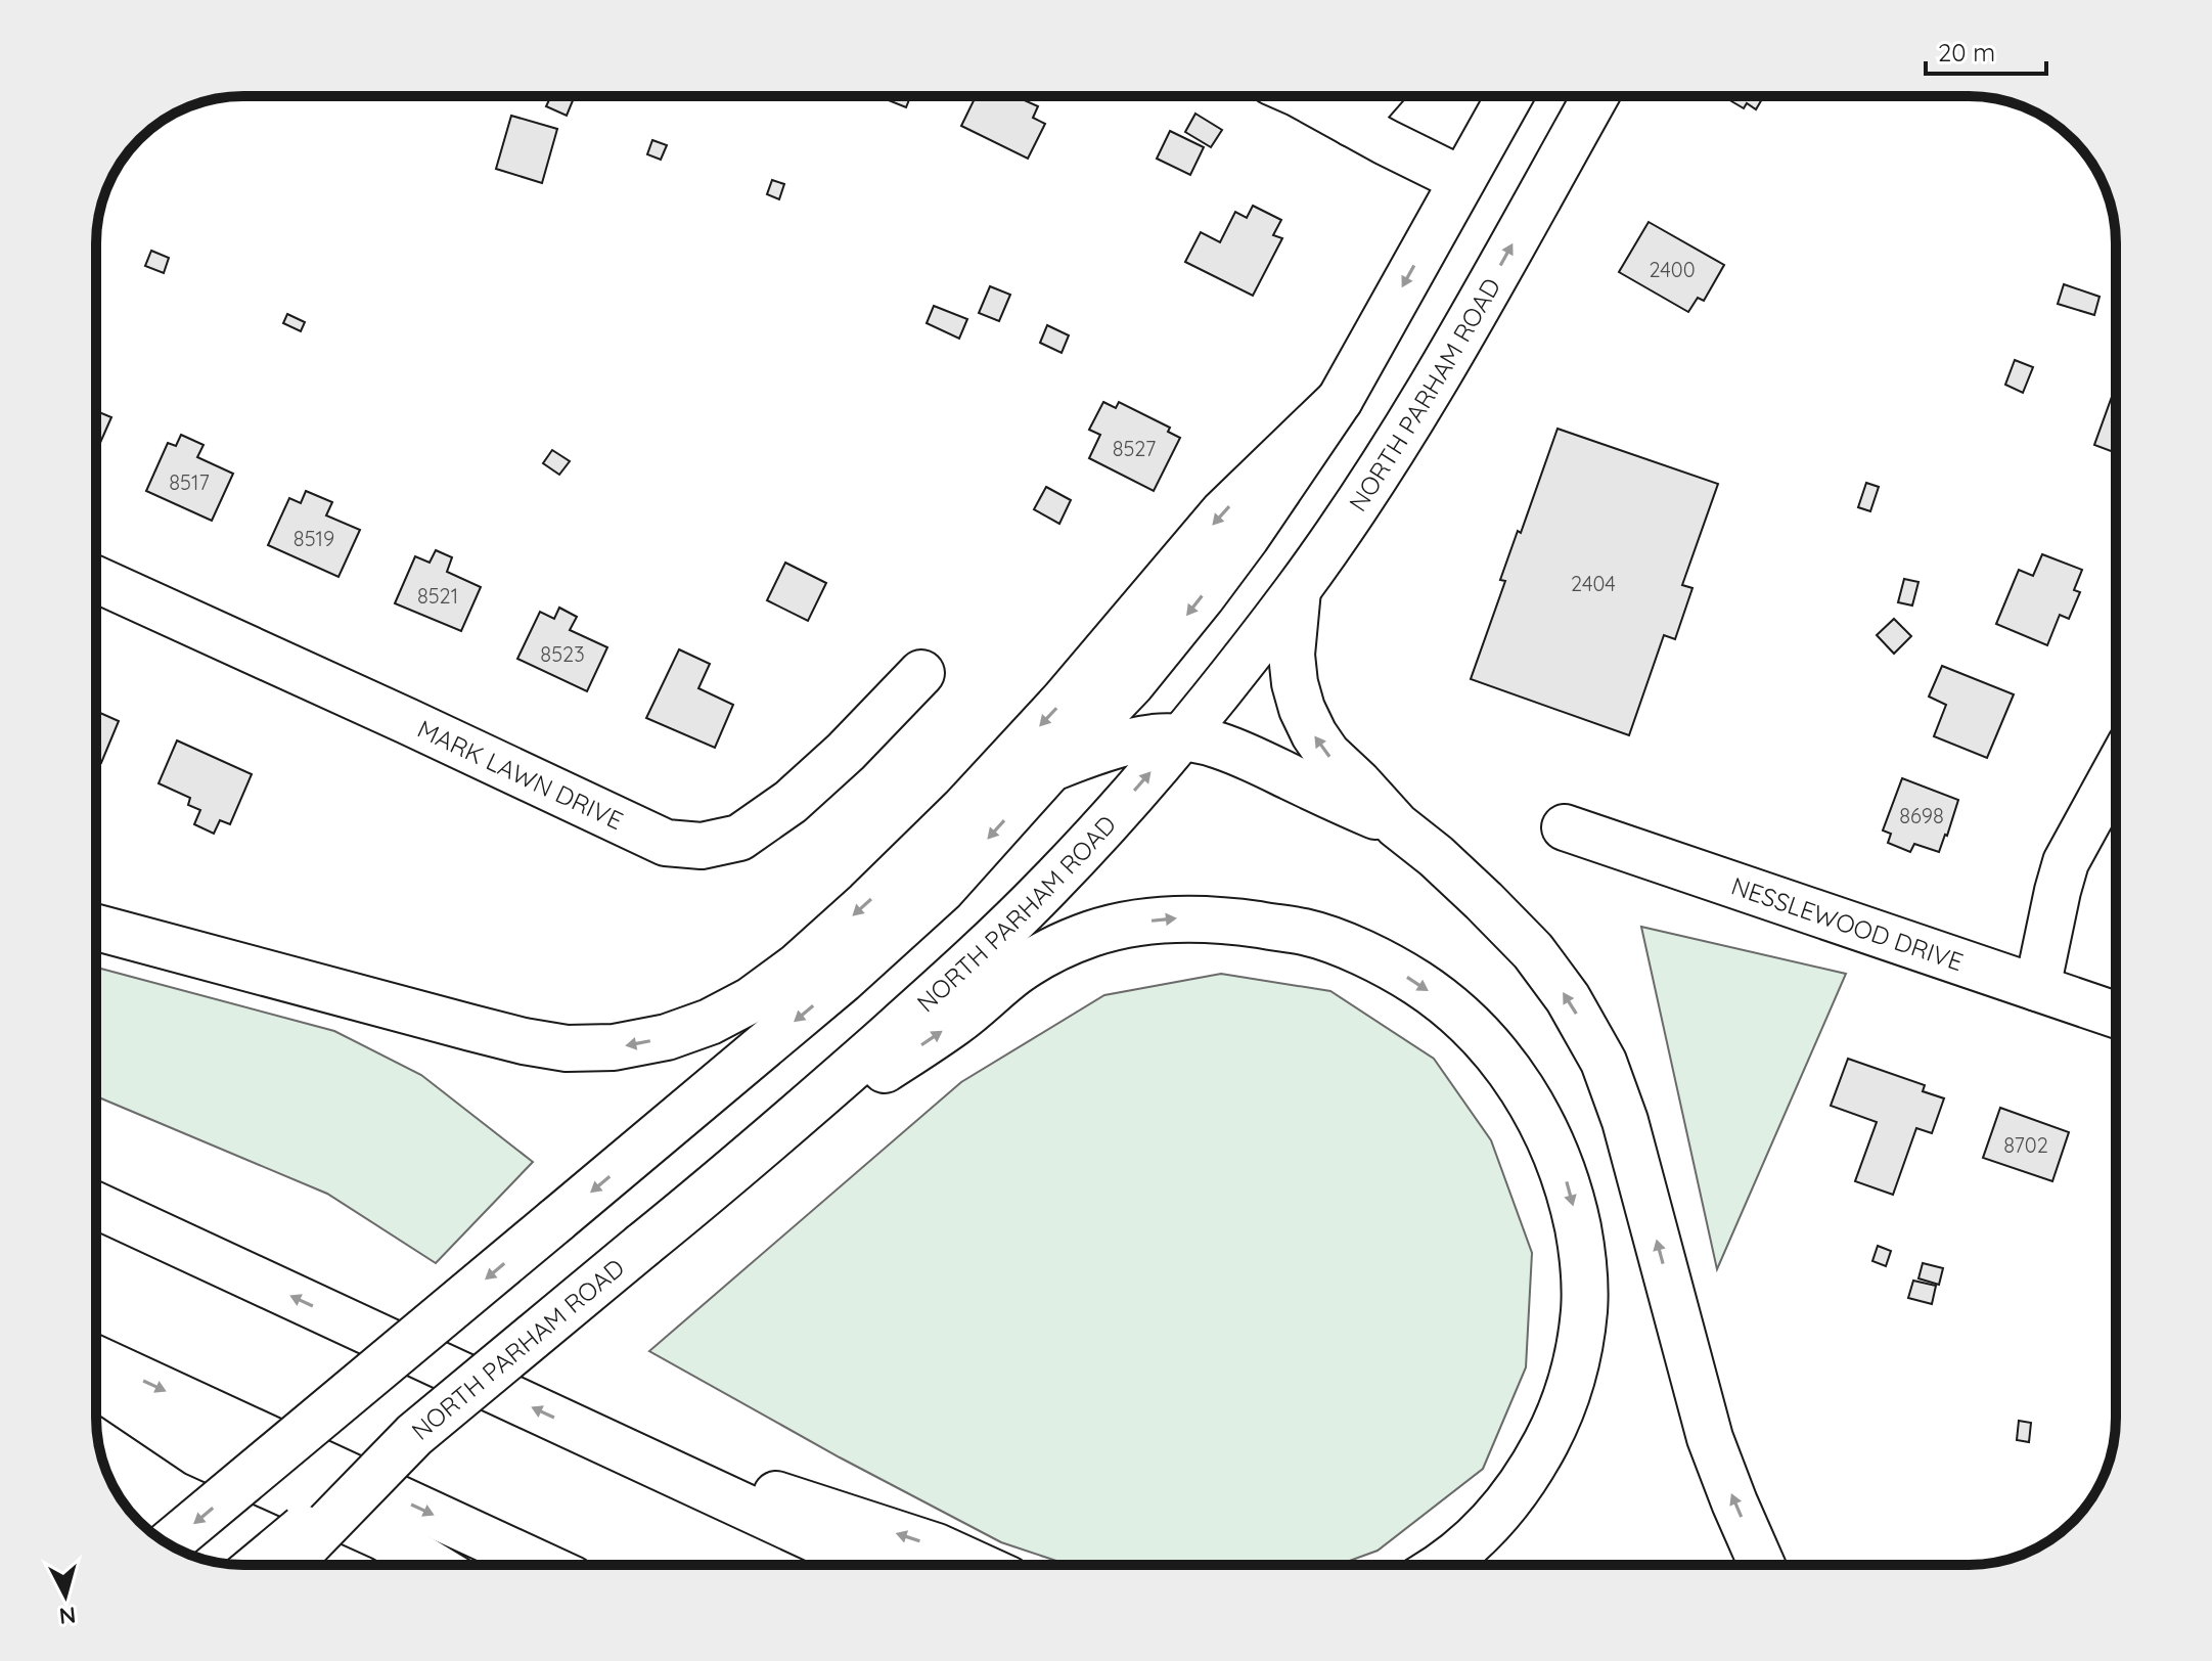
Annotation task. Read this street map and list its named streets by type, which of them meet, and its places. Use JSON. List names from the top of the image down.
{
  "streets": {
    "main road": ["NORTH PARHAM ROAD", "MARK LAWN DRIVE", "NESSLEWOOD DRIVE"]
  },
  "house_numbers": [
    "2400",
    "8527",
    "8517",
    "8519",
    "2404",
    "8521",
    "8523",
    "8698",
    "8702"
  ],
  "scale_bar": "20 m",
  "north": "bottom"
}
